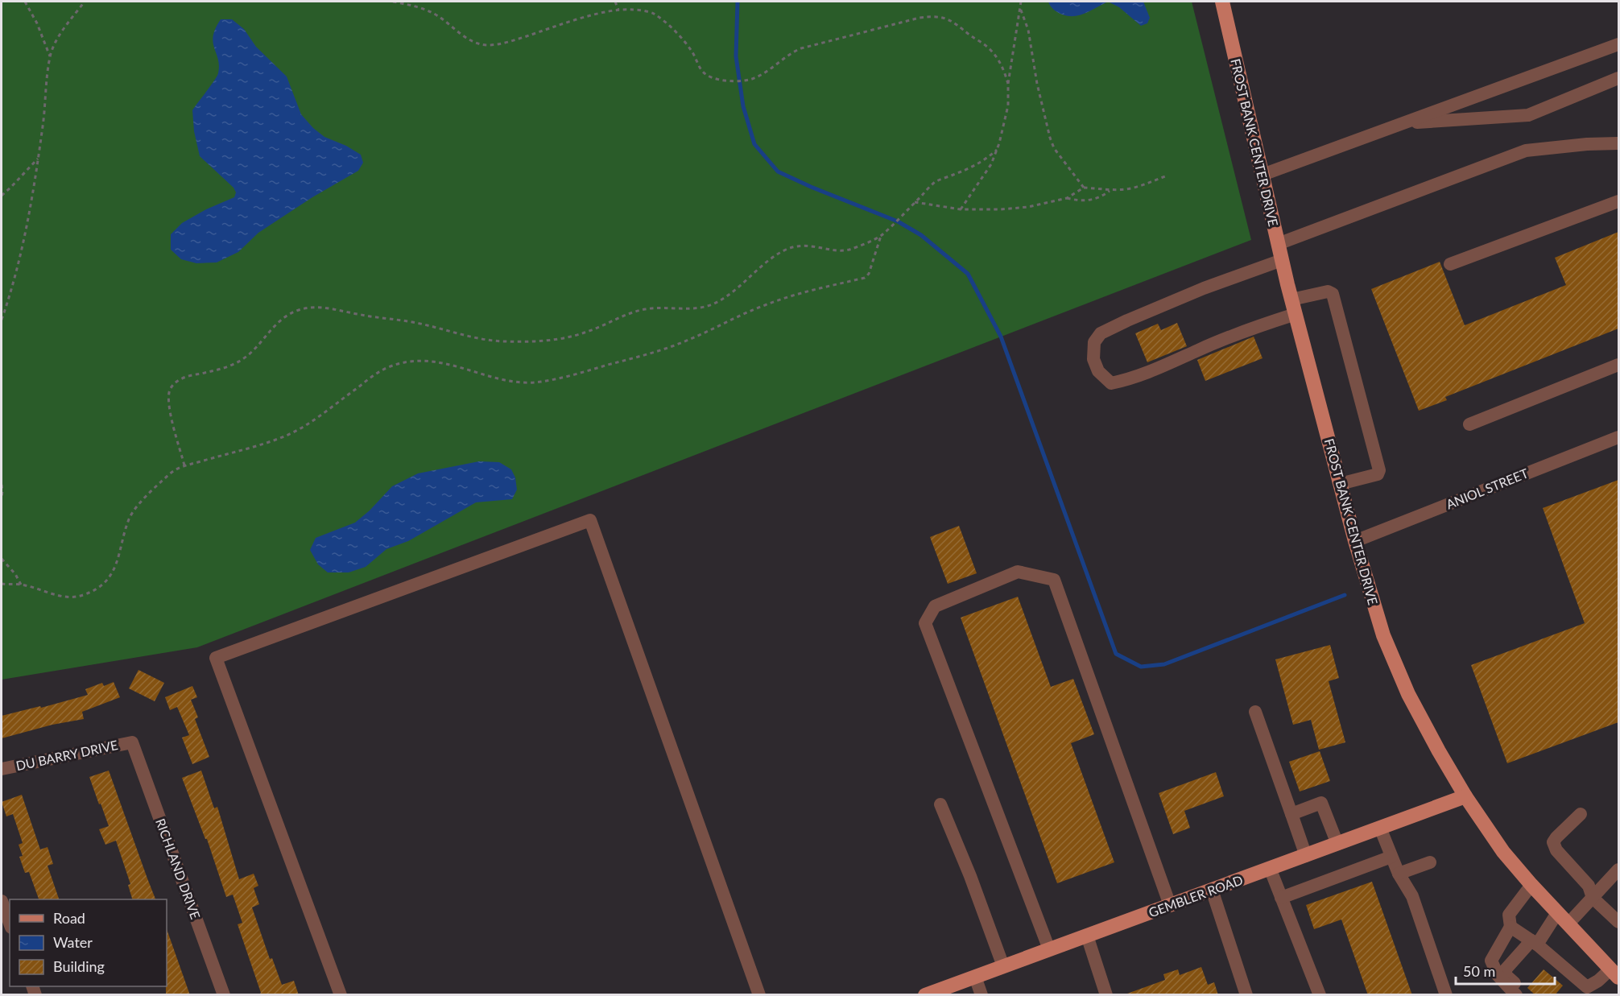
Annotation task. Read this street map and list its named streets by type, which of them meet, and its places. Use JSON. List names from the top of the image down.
{
  "streets": {
    "main road": ["FROST BANK CENTER DRIVE", "GEMBLER ROAD"],
    "street": ["ANIOL STREET", "DU BARRY DRIVE", "RICHLAND DRIVE"]
  },
  "crossings": [
    ["FROST BANK CENTER DRIVE", "ANIOL STREET"],
    ["FROST BANK CENTER DRIVE", "GEMBLER ROAD"],
    ["DU BARRY DRIVE", "RICHLAND DRIVE"]
  ],
  "legend": ["Road", "Water", "Building"],
  "scale_bar": "50 m"
}
